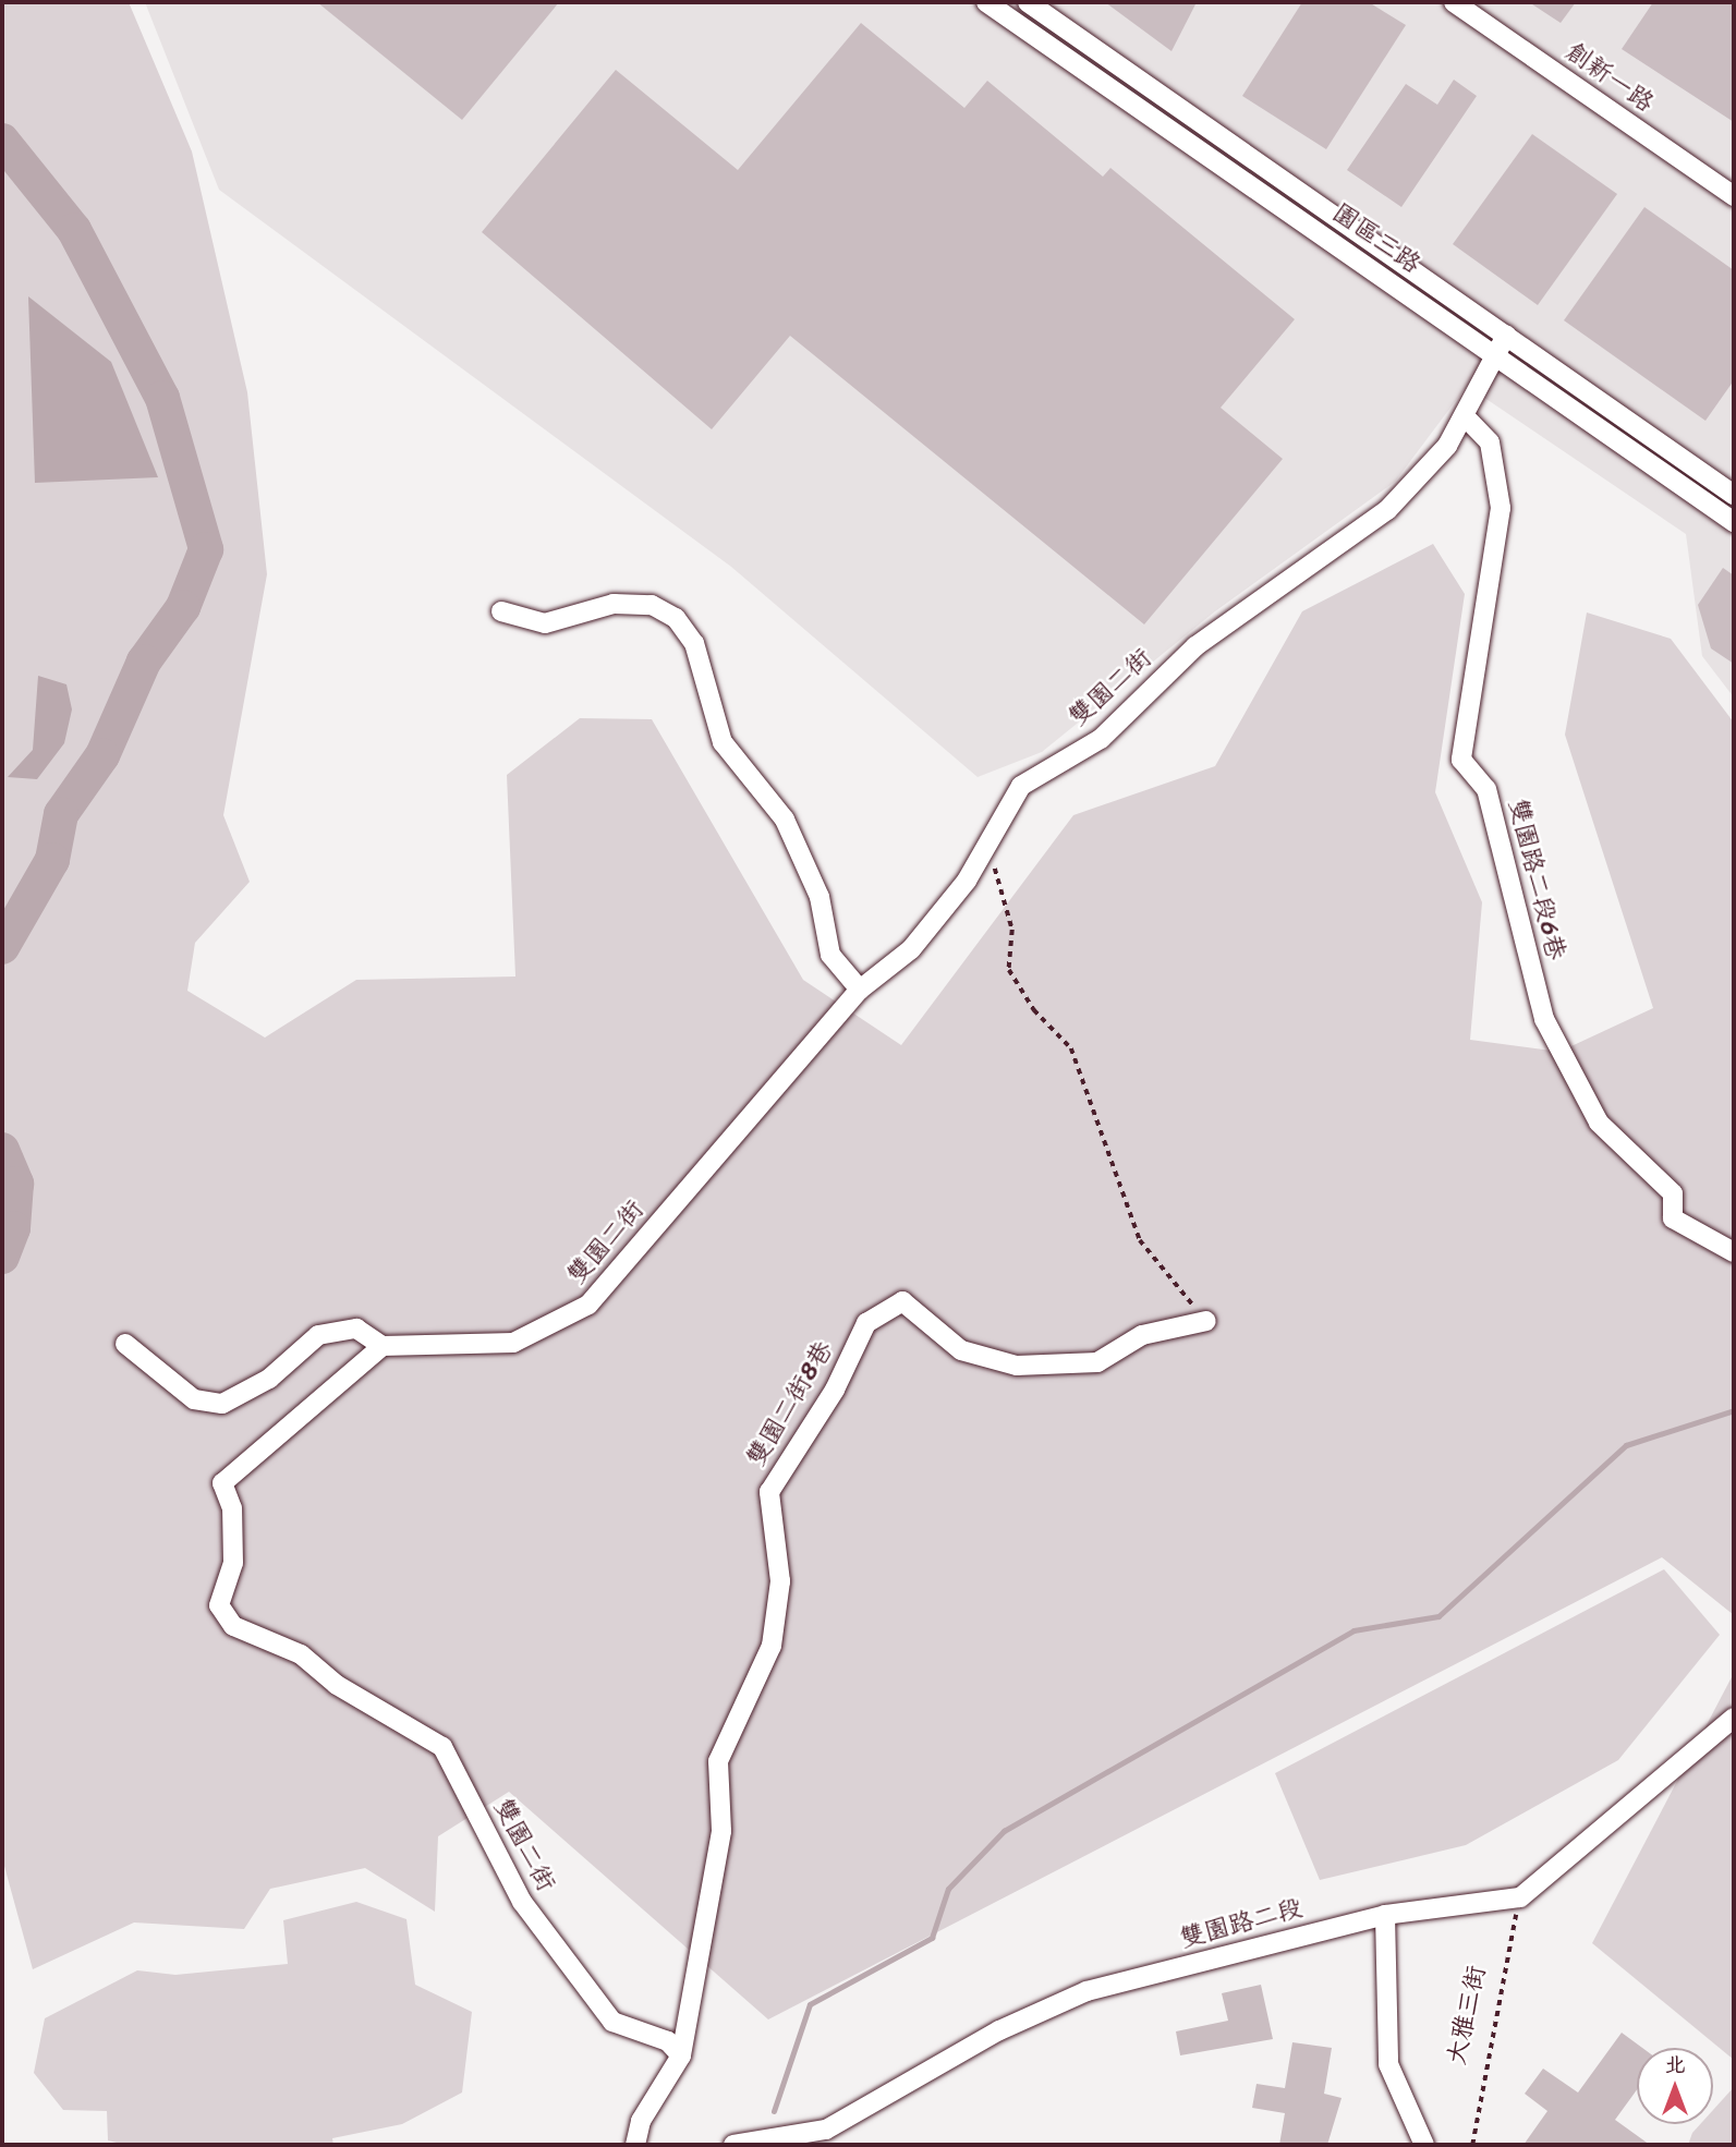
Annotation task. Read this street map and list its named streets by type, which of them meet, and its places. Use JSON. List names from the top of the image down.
{
  "streets": {
    "street": [
      "創新一路",
      "園區三路",
      "雙園二街",
      "雙園路二段6巷",
      "雙園二街8巷",
      "雙園路二段"
    ],
    "path": ["大雅三街"]
  },
  "crossings": [
    ["園區三路", "雙園二街"],
    ["雙園二街", "雙園路二段6巷"],
    ["雙園二街", "雙園二街8巷"],
    ["雙園路二段", "大雅三街"]
  ],
  "north": "top"
}
